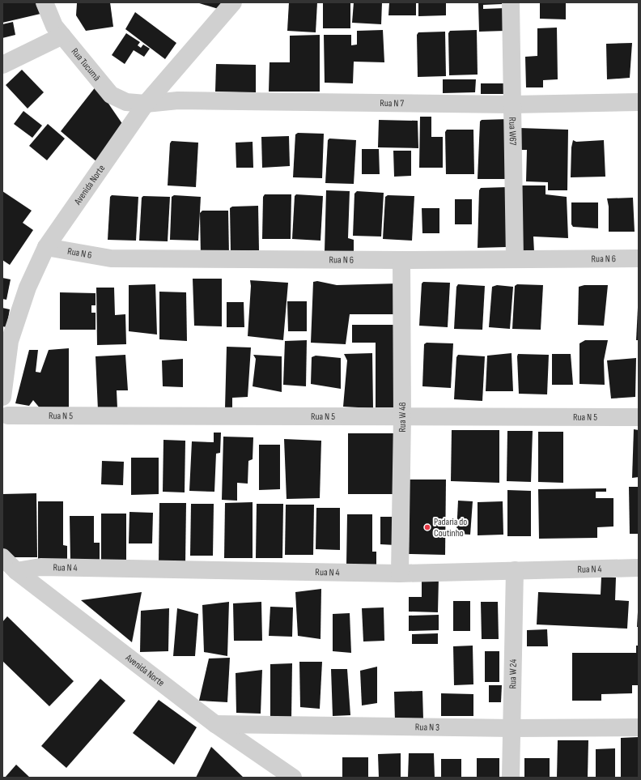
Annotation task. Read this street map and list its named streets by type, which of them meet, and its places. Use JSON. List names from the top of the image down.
{
  "streets": {
    "street": [
      "Rua Tucumã",
      "Rua N 7",
      "Rua W67",
      "Avenida Norte",
      "Rua N 6",
      "Rua N 5",
      "Rua W 48",
      "Rua N 4",
      "Rua W 24",
      "Rua N 3"
    ]
  },
  "crossings": [
    ["Rua Tucumã", "Rua N 7"],
    ["Rua Tucumã", "Avenida Norte"],
    ["Rua N 7", "Rua W67"],
    ["Rua N 7", "Avenida Norte"],
    ["Rua W67", "Rua N 6"],
    ["Avenida Norte", "Rua N 6"],
    ["Avenida Norte", "Rua N 4"],
    ["Avenida Norte", "Rua N 3"],
    ["Rua N 6", "Rua W 48"],
    ["Rua N 5", "Rua W 48"],
    ["Rua W 48", "Rua N 4"],
    ["Rua N 4", "Rua W 24"],
    ["Rua W 24", "Rua N 3"]
  ],
  "places": ["Padaria do Coutinho"]
}
